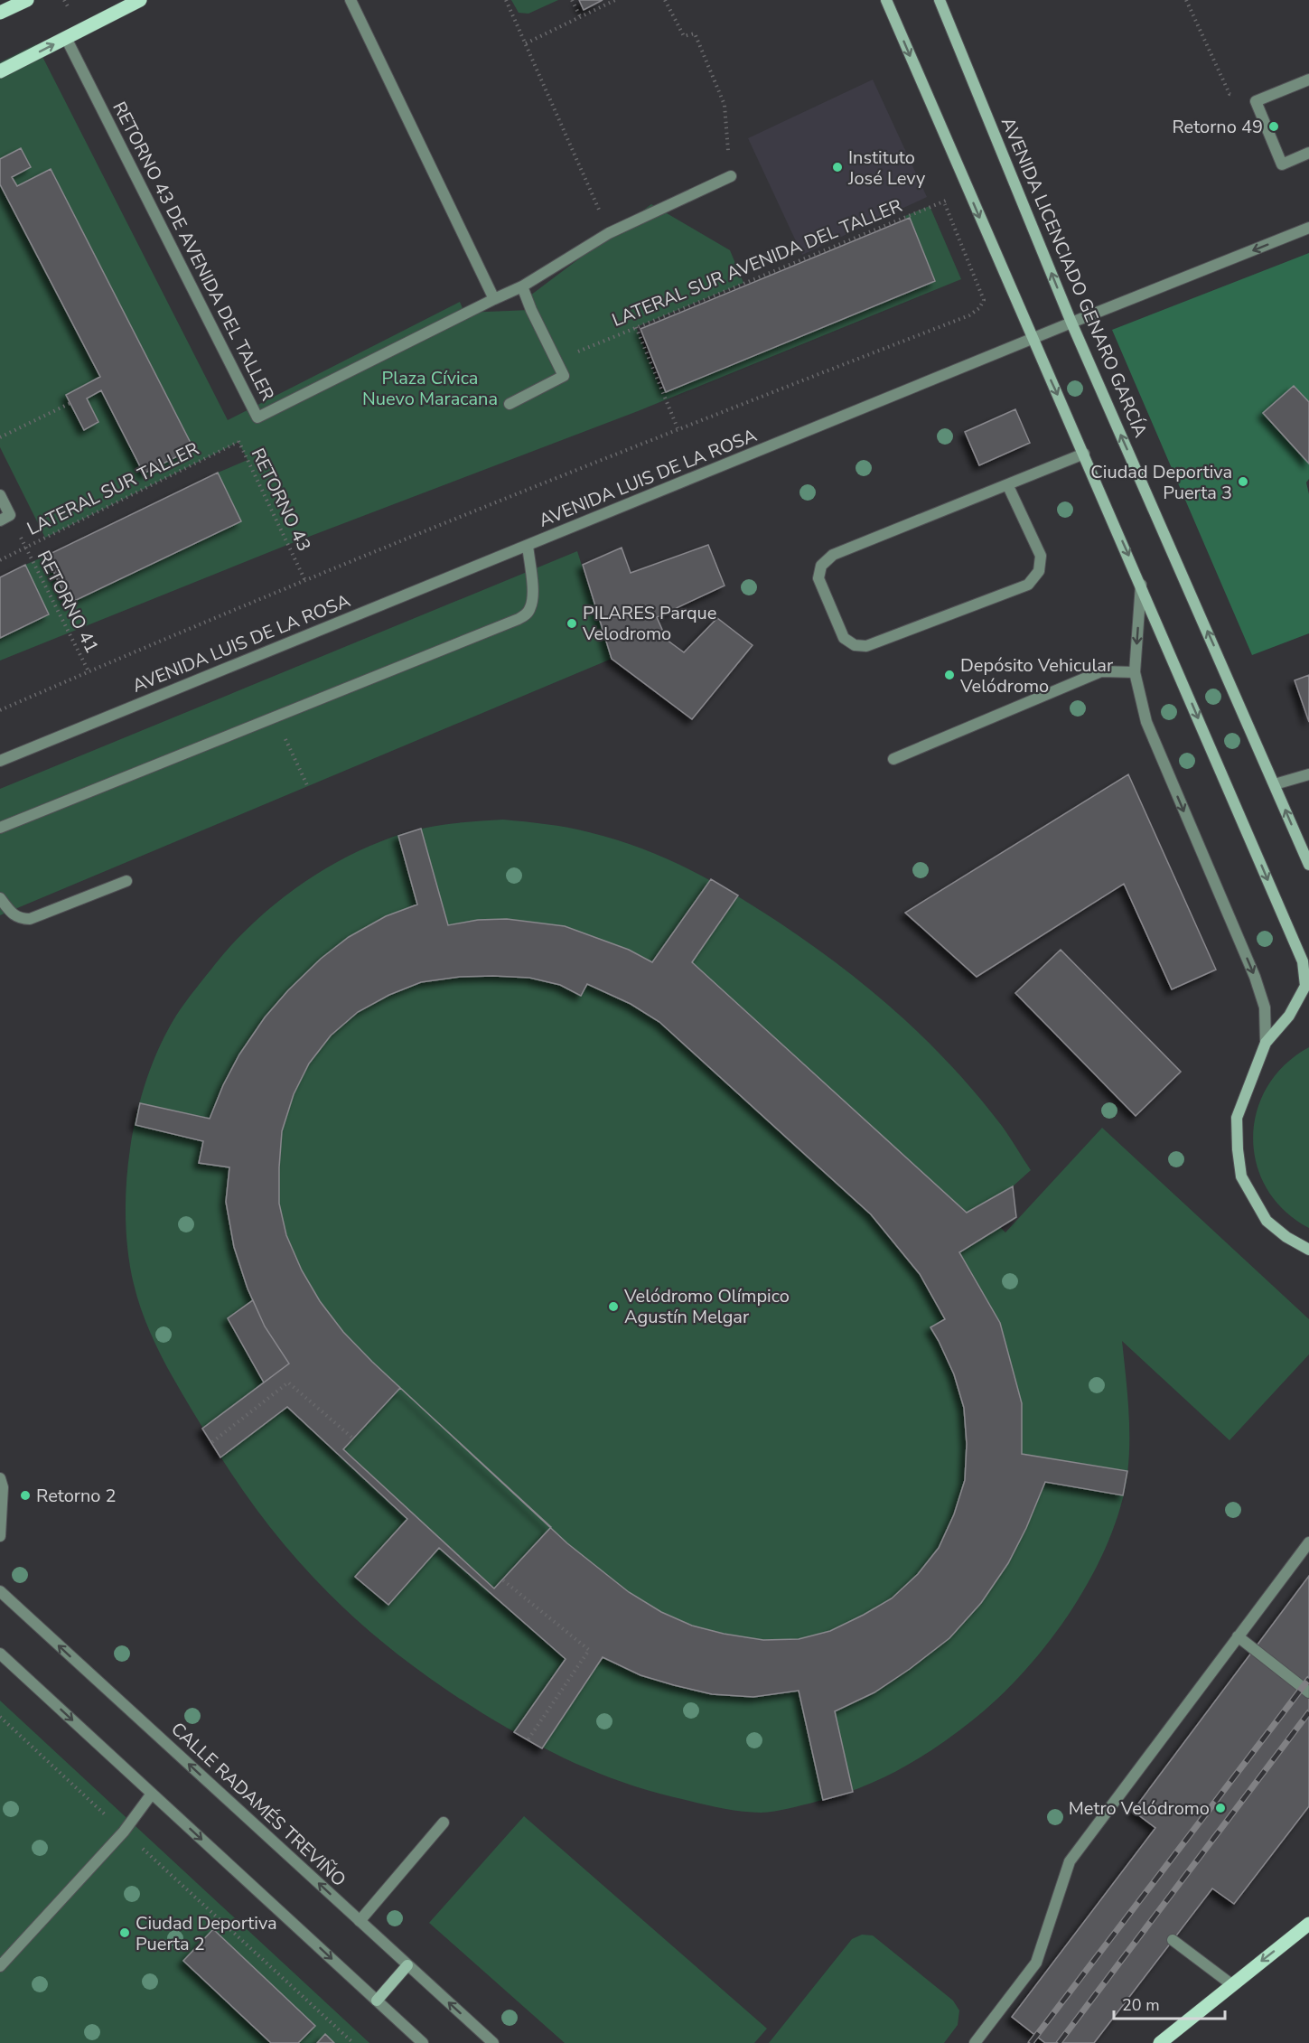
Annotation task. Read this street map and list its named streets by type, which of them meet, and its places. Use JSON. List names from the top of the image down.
{
  "streets": {
    "street": [
      "RETORNO 43 DE AVENIDA DEL TALLER",
      "AVENIDA LICENCIADO GENARO GARCÍA",
      "AVENIDA LUIS DE LA ROSA",
      "CALLE RADAMÉS TREVIÑO"
    ],
    "path": [
      "LATERAL SUR AVENIDA DEL TALLER",
      "LATERAL SUR TALLER",
      "RETORNO 43",
      "RETORNO 41"
    ]
  },
  "crossings": [
    ["RETORNO 43 DE AVENIDA DEL TALLER", "RETORNO 43"],
    ["AVENIDA LICENCIADO GENARO GARCÍA", "AVENIDA LUIS DE LA ROSA"],
    ["LATERAL SUR TALLER", "RETORNO 43"],
    ["LATERAL SUR TALLER", "RETORNO 41"]
  ],
  "parks": ["Plaza Cívica Nuevo Maracana"],
  "places": [
    "Retorno 49",
    "Instituto José Levy",
    "Ciudad Deportiva Puerta 3",
    "PILARES Parque Velodromo",
    "Depósito Vehicular Velódromo",
    "Velódromo Olímpico Agustín Melgar",
    "Retorno 2",
    "Metro Velódromo",
    "Ciudad Deportiva Puerta 2"
  ],
  "scale_bar": "20 m"
}
